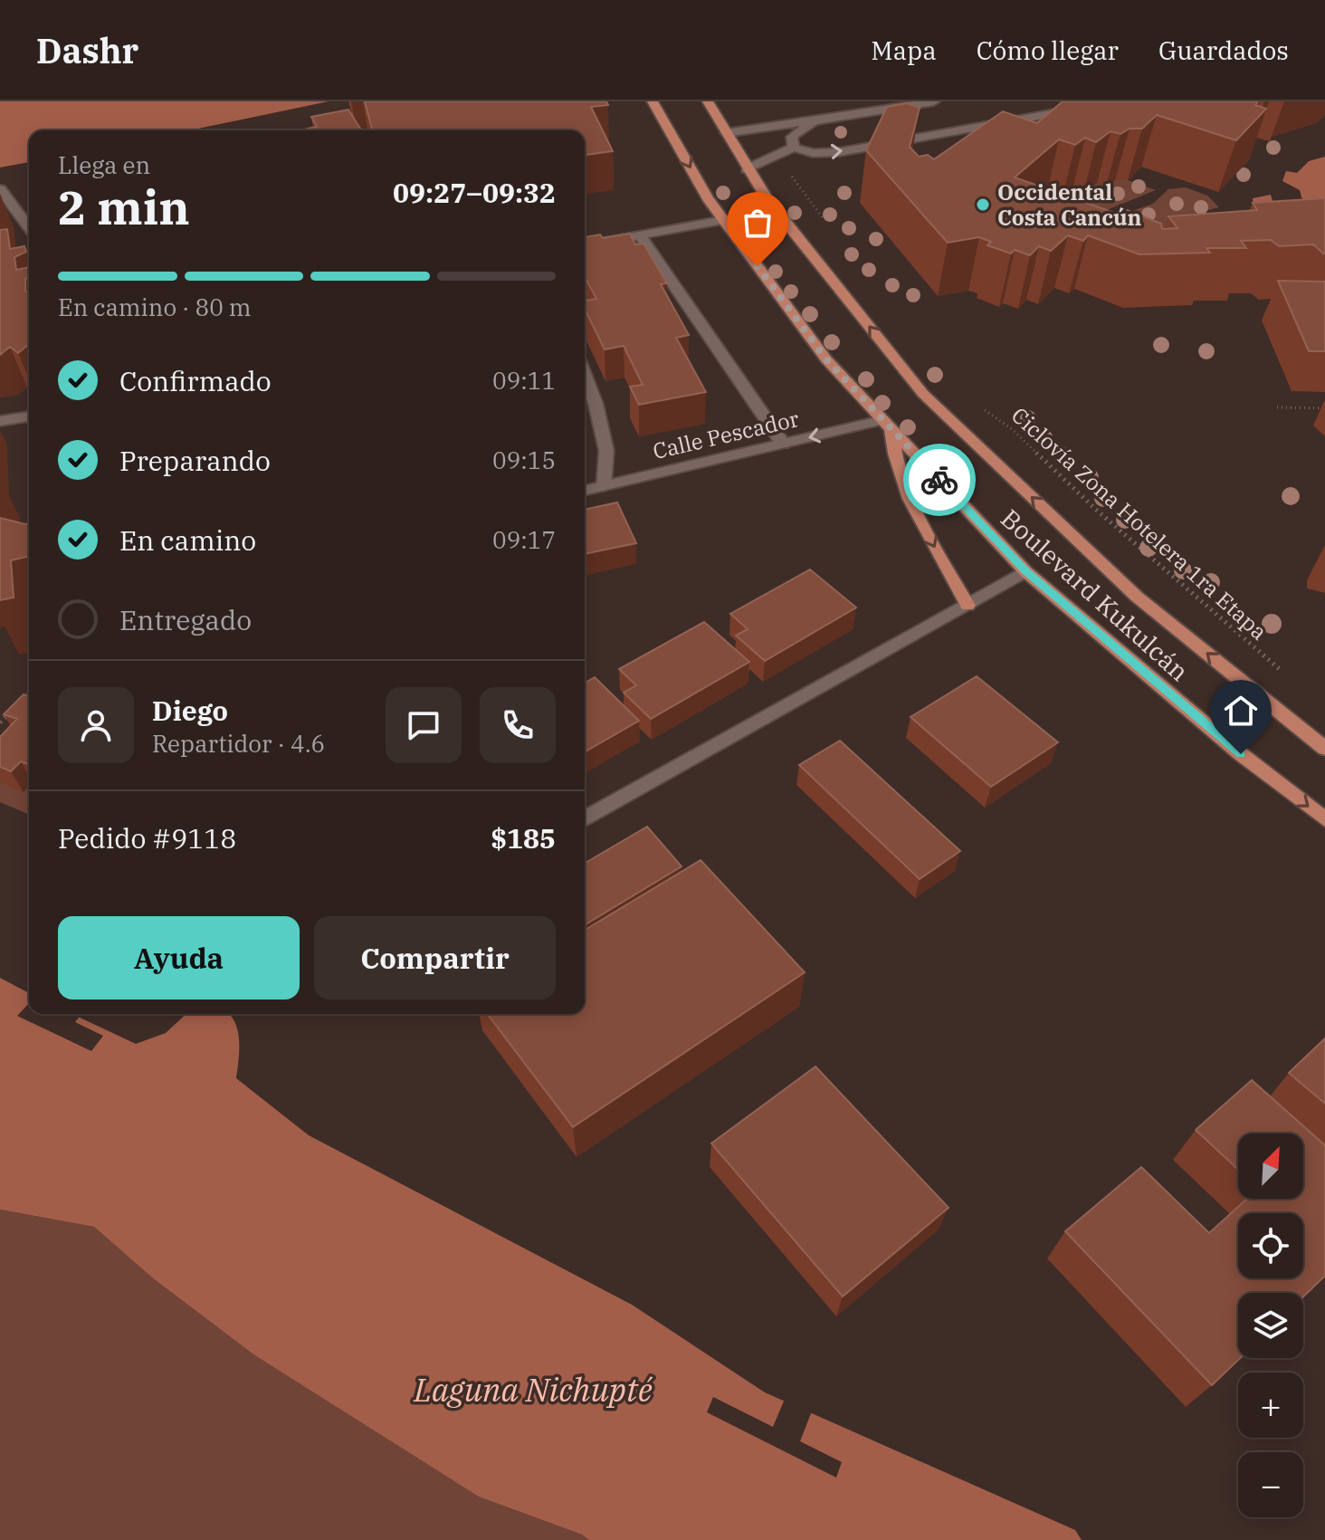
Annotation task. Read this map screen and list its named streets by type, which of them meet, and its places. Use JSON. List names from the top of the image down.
{
  "streets": {
    "main road": ["Boulevard Kukulcán"],
    "street": ["Calle Pescador"],
    "path": ["Ciclovía Zona Hotelera 1ra Etapa"]
  },
  "crossings": [
    ["Calle Pescador", "Boulevard Kukulcán"]
  ],
  "water": ["Laguna Nichupté"],
  "places": ["Occidental Costa Cancún"],
  "north": "top right",
  "page": {
    "header": "Dashr",
    "nav": ["Mapa", "Cómo llegar", "Guardados"],
    "heading": ["2 min", "Llega en", "09:27–09:32"],
    "panel": [
      "Diego",
      "Repartidor · 4.6",
      "Pedido #9118",
      "$185"
    ],
    "bar": "En camino · 80 m",
    "list": [
      ["Confirmado", "09:11"],
      ["Preparando", "09:15"],
      ["En camino", "09:17"],
      "Entregado"
    ],
    "buttons": ["Ayuda", "Compartir"],
    "map_buttons": ["+", "−"]
  }
}
